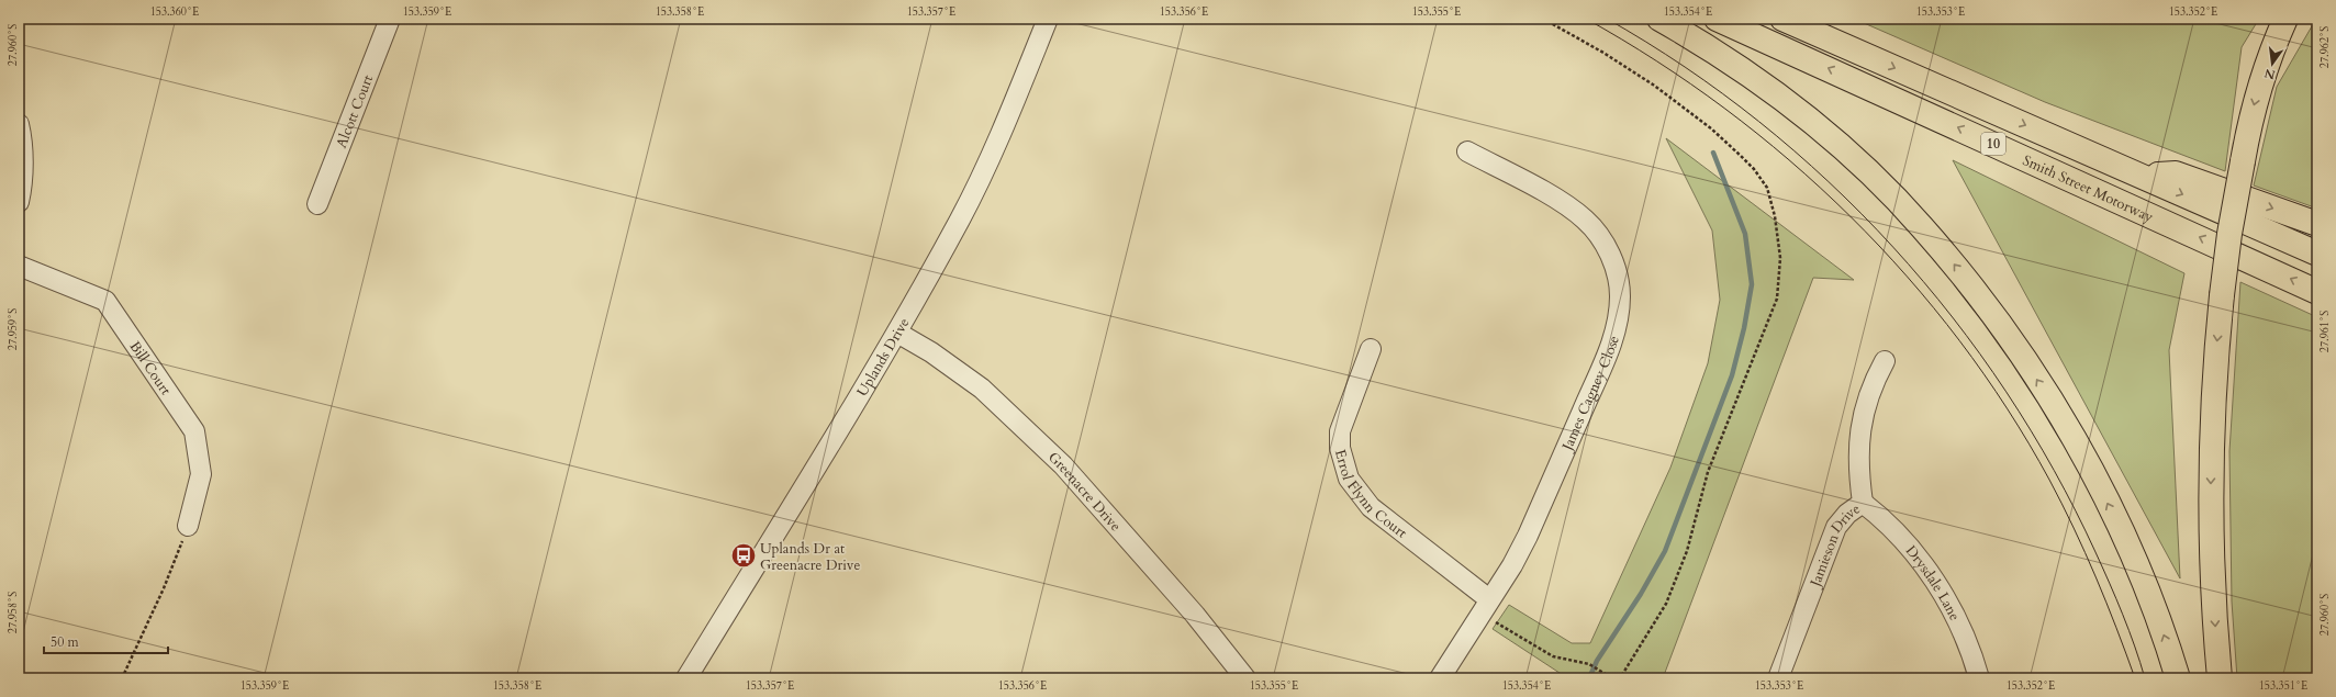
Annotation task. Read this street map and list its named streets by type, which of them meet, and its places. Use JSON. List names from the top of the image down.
{
  "streets": {
    "highway": ["10", "Smith Street Motorway"],
    "street": [
      "Alcott Court",
      "Uplands Drive",
      "Bill Court",
      "James Cagney Close",
      "Errol Flynn Court",
      "Greenacre Drive",
      "Jamieson Drive",
      "Drysdale Lane"
    ]
  },
  "crossings": [
    ["Uplands Drive", "Greenacre Drive"],
    ["James Cagney Close", "Errol Flynn Court"],
    ["Jamieson Drive", "Drysdale Lane"]
  ],
  "places": {
    "bus stop": ["Uplands Dr at Greenacre Drive"]
  },
  "scale_bar": "50 m",
  "north": "bottom",
  "coordinates": [
    "153.360°E",
    "153.359°E",
    "153.358°E",
    "153.357°E",
    "153.356°E",
    "153.355°E",
    "153.354°E",
    "153.353°E",
    "153.352°E",
    "27.960°S",
    "27.962°S",
    "27.959°S",
    "27.961°S",
    "27.958°S",
    "153.351°E"
  ]
}
